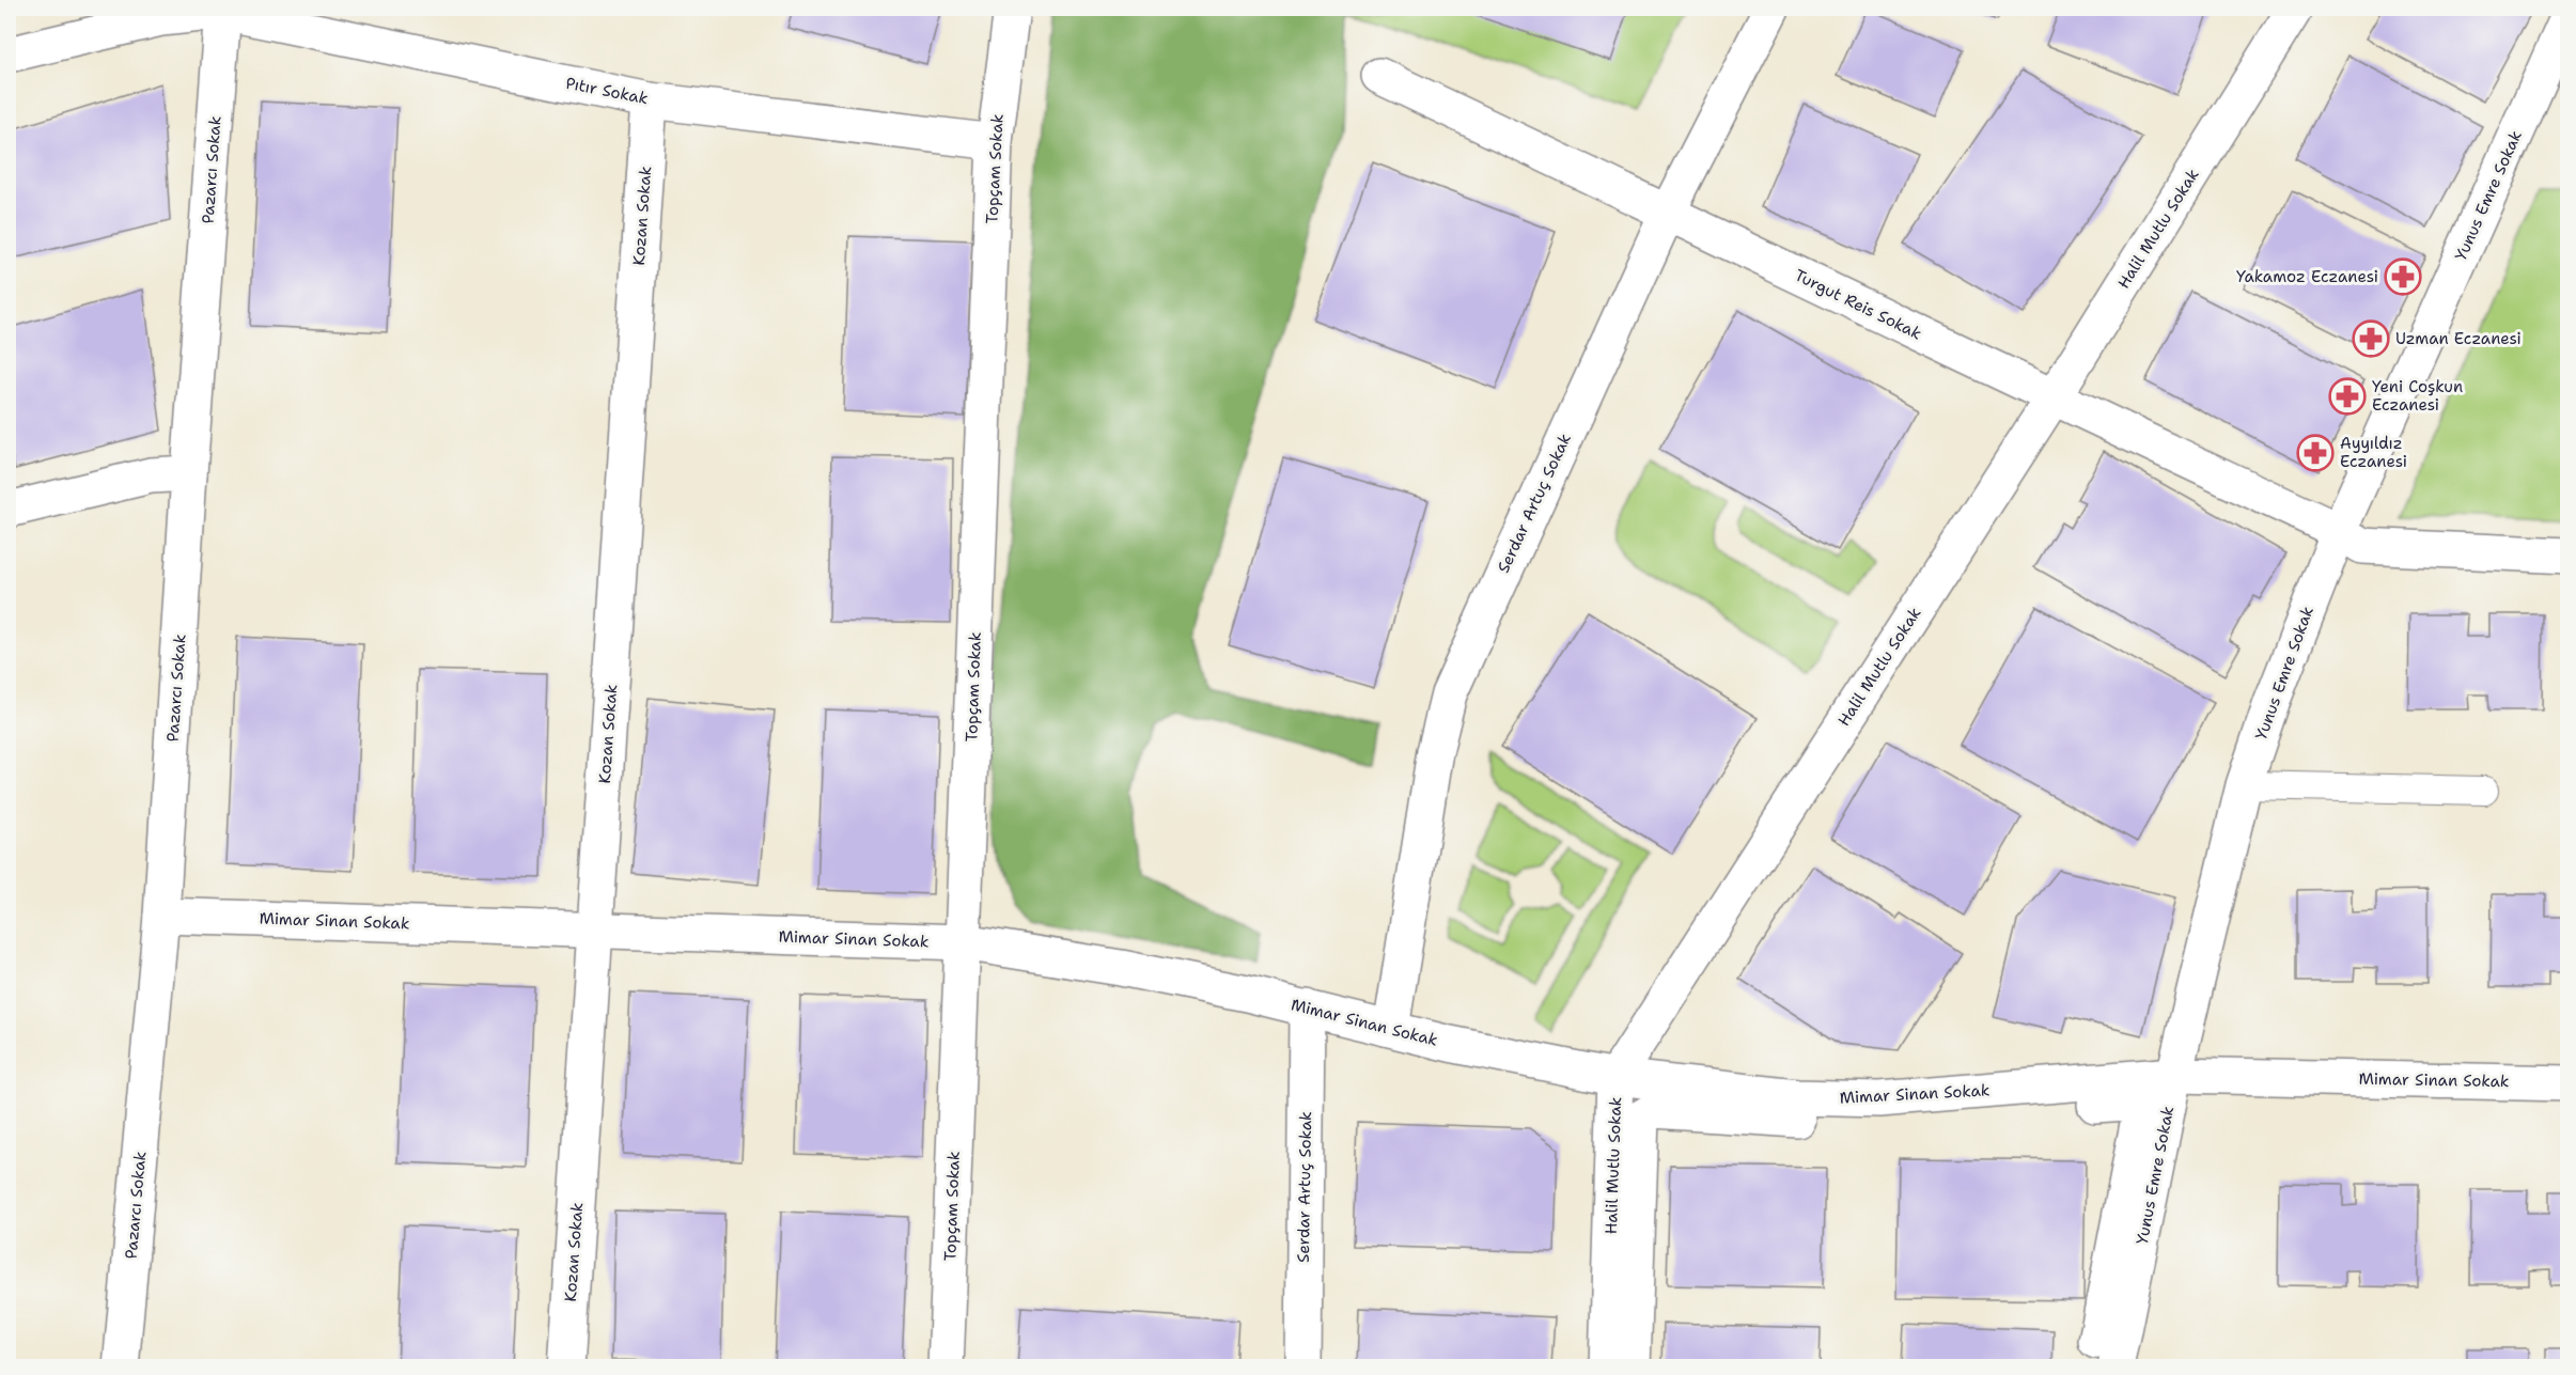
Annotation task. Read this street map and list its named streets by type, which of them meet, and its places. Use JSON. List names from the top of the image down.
{
  "streets": {
    "street": [
      "Pıtır Sokak",
      "Topçam Sokak",
      "Pazarcı Sokak",
      "Yunus Emre Sokak",
      "Kozan Sokak",
      "Halil Mutlu Sokak",
      "Turgut Reis Sokak",
      "Serdar Artuç Sokak",
      "Mimar Sinan Sokak"
    ]
  },
  "crossings": [
    ["Pıtır Sokak", "Topçam Sokak"],
    ["Pıtır Sokak", "Pazarcı Sokak"],
    ["Pıtır Sokak", "Kozan Sokak"],
    ["Topçam Sokak", "Mimar Sinan Sokak"],
    ["Pazarcı Sokak", "Mimar Sinan Sokak"],
    ["Yunus Emre Sokak", "Turgut Reis Sokak"],
    ["Yunus Emre Sokak", "Mimar Sinan Sokak"],
    ["Kozan Sokak", "Mimar Sinan Sokak"],
    ["Halil Mutlu Sokak", "Turgut Reis Sokak"],
    ["Halil Mutlu Sokak", "Mimar Sinan Sokak"],
    ["Turgut Reis Sokak", "Serdar Artuç Sokak"],
    ["Serdar Artuç Sokak", "Mimar Sinan Sokak"]
  ],
  "places": {
    "pharmacy": [
      "Yakamoz Eczanesi",
      "Uzman Eczanesi",
      "Yeni Coşkun Eczanesi",
      "Ayyıldız Eczanesi"
    ]
  }
}
